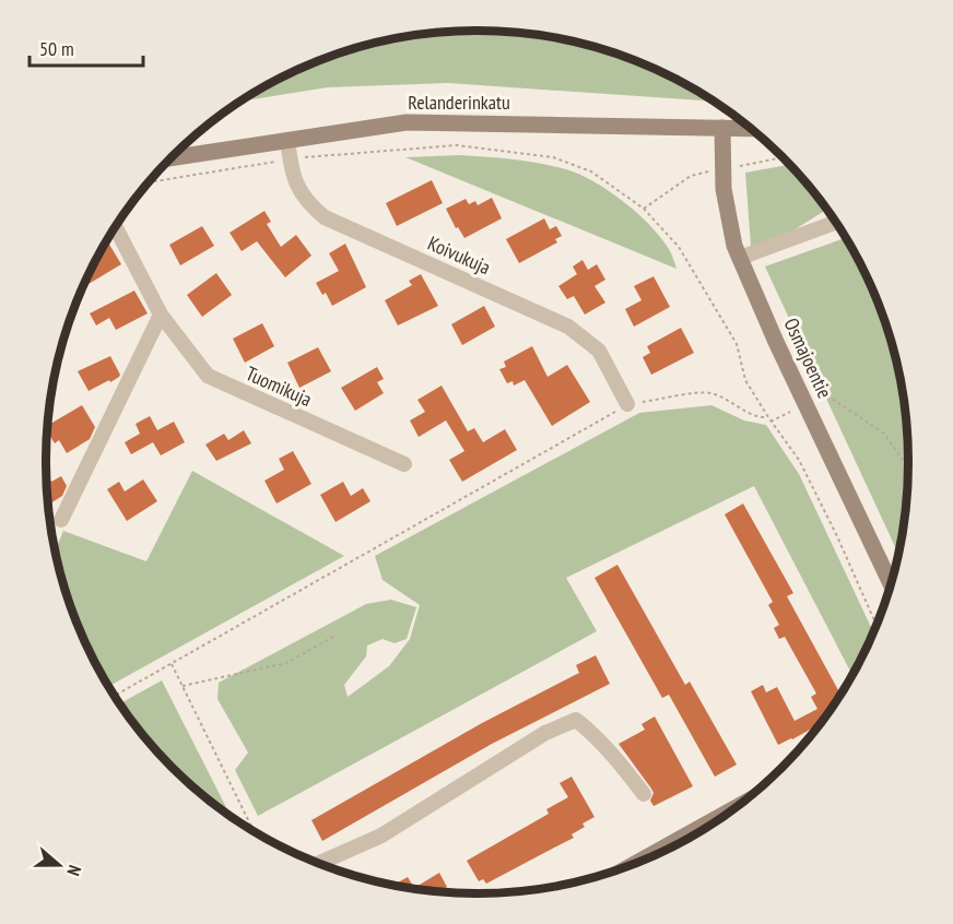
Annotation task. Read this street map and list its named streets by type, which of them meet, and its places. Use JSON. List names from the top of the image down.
{
  "streets": {
    "street": [
      "Relanderinkatu",
      "Koivukuja",
      "Osmajoentie",
      "Tuomikuja"
    ]
  },
  "crossings": [
    ["Relanderinkatu", "Koivukuja"],
    ["Relanderinkatu", "Osmajoentie"]
  ],
  "scale_bar": "50 m",
  "north": "right"
}
